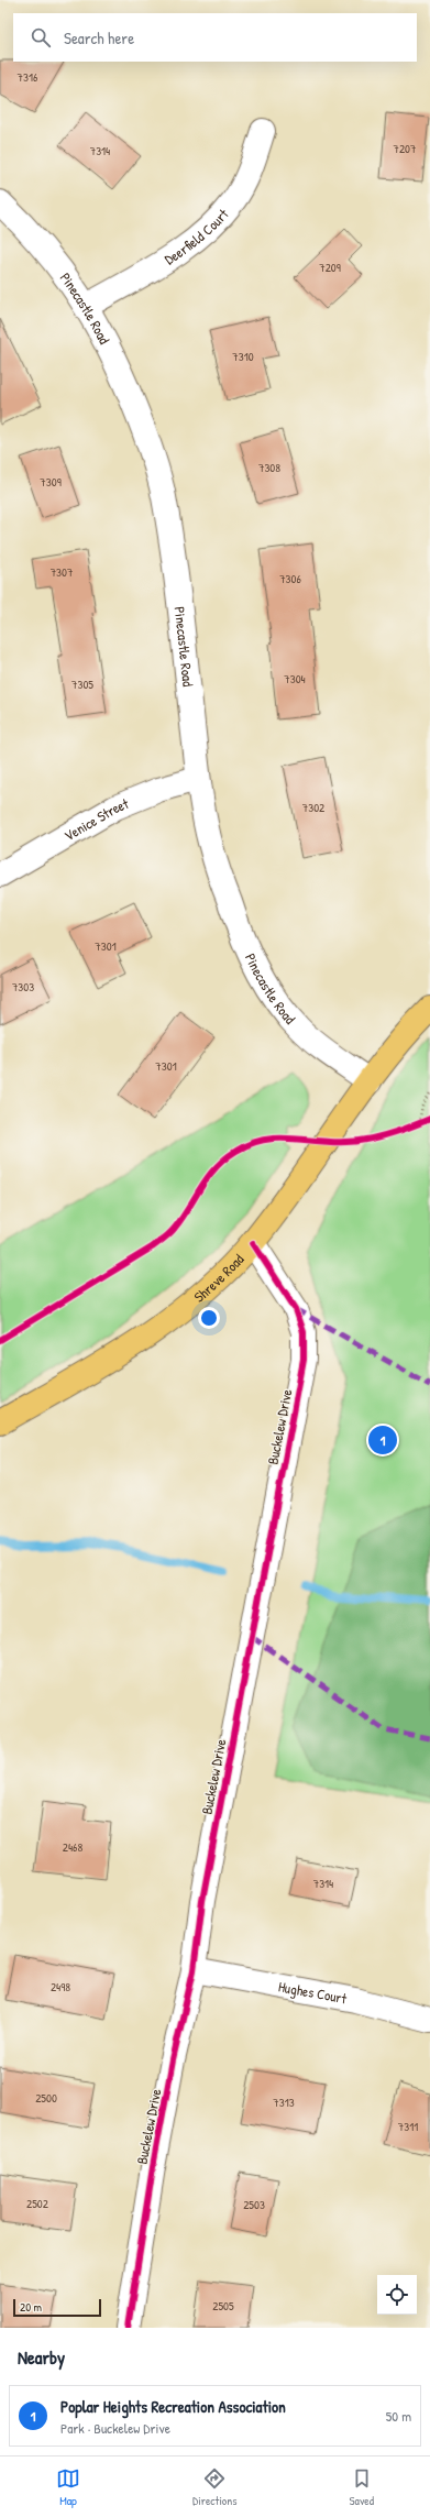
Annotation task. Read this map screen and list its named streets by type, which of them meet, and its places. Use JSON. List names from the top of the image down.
{
  "streets": {
    "main road": ["Shreve Road"],
    "street": [
      "Deerfield Court",
      "Pinecastle Road",
      "Venice Street",
      "Buckelew Drive",
      "Hughes Court"
    ]
  },
  "crossings": [
    ["Deerfield Court", "Pinecastle Road"],
    ["Pinecastle Road", "Venice Street"],
    ["Pinecastle Road", "Shreve Road"],
    ["Shreve Road", "Buckelew Drive"],
    ["Buckelew Drive", "Hughes Court"]
  ],
  "house_numbers": [
    "7316",
    "7207",
    "7314",
    "7209",
    "7310",
    "7308",
    "7309",
    "7307",
    "7306",
    "7304",
    "7305",
    "7302",
    "7301",
    "7303",
    "7301",
    "2468",
    "7314",
    "2498",
    "2500",
    "7313",
    "7311",
    "2502",
    "2503",
    "2505"
  ],
  "scale_bar": "20 m",
  "page": {
    "search": "Search here",
    "pins": "1",
    "scale": "20 m",
    "heading": "Nearby",
    "list": [
      {
        "mark": "1",
        "name": "Poplar Heights Recreation Association",
        "note": "Park · Buckelew Drive",
        "value": "50 m"
      }
    ],
    "nav": ["Map", "Directions", "Saved"]
  }
}
